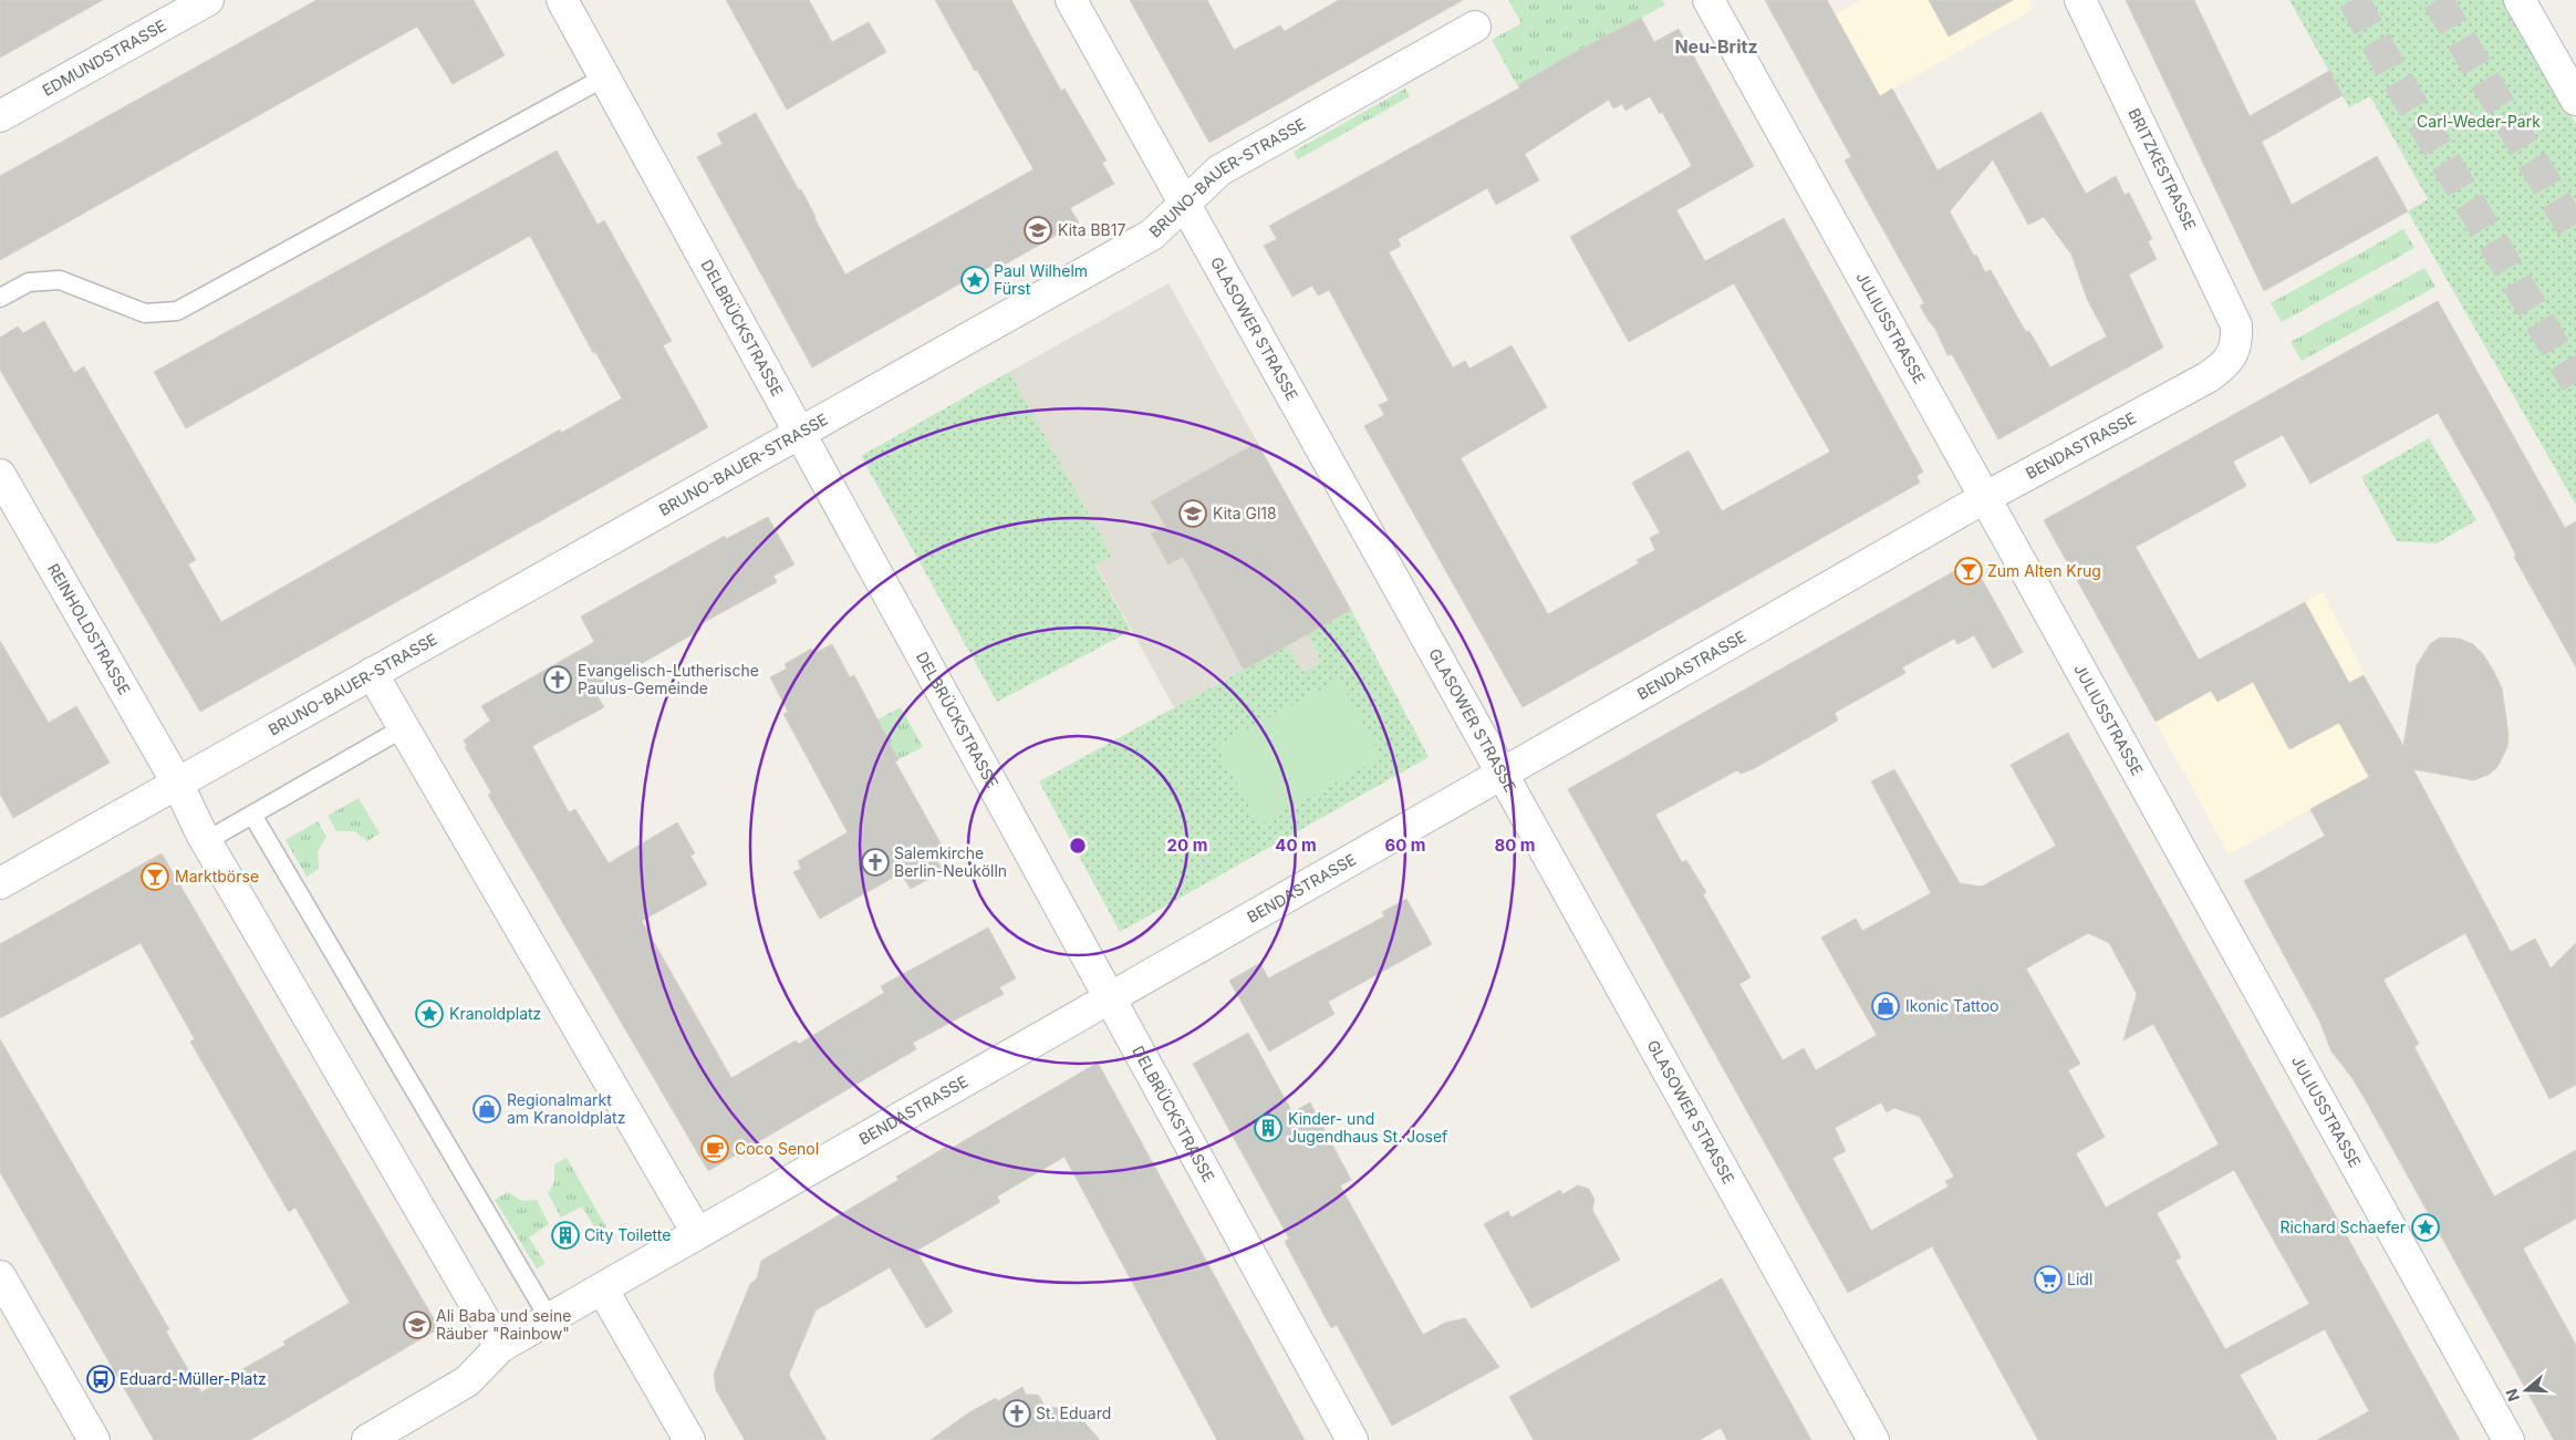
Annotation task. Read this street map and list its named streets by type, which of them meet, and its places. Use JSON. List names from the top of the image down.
{
  "streets": {
    "street": [
      "EDMUNDSTRASSE",
      "BRITZKESTRASSE",
      "BRUNO-BAUER-STRASSE",
      "DELBRÜCKSTRASSE",
      "GLASOWER STRASSE",
      "JULIUSSTRASSE",
      "BENDASTRASSE",
      "REINHOLDSTRASSE"
    ]
  },
  "crossings": [
    ["BRITZKESTRASSE", "BENDASTRASSE"],
    ["BRUNO-BAUER-STRASSE", "DELBRÜCKSTRASSE"],
    ["BRUNO-BAUER-STRASSE", "GLASOWER STRASSE"],
    ["BRUNO-BAUER-STRASSE", "REINHOLDSTRASSE"],
    ["DELBRÜCKSTRASSE", "BENDASTRASSE"],
    ["GLASOWER STRASSE", "BENDASTRASSE"],
    ["JULIUSSTRASSE", "BENDASTRASSE"]
  ],
  "districts": ["Neu-Britz"],
  "parks": ["Carl-Weder-Park"],
  "places": {
    "school or university": ["Kita BB17", "Kita Gl18", "Ali Baba und seine Räuber \"Rainbow\""],
    "place": ["Paul Wilhelm Fürst", "Kranoldplatz", "Richard Schaefer"],
    "bar": ["Zum Alten Krug", "Marktbörse"],
    "church": ["Evangelisch-Lutherische Paulus-Gemeinde", "Salemkirche Berlin-Neukölln", "St. Eduard"],
    "shop": ["Ikonic Tattoo", "Regionalmarkt am Kranoldplatz"],
    "building": ["Kinder- und Jugendhaus St. Josef", "City Toilette"],
    "cafe": ["Coco Senol"],
    "supermarket": ["Lidl"],
    "bus stop": ["Eduard-Müller-Platz"]
  },
  "north": "left",
  "rings": [
    "20 m",
    "40 m",
    "60 m",
    "80 m"
  ]
}
